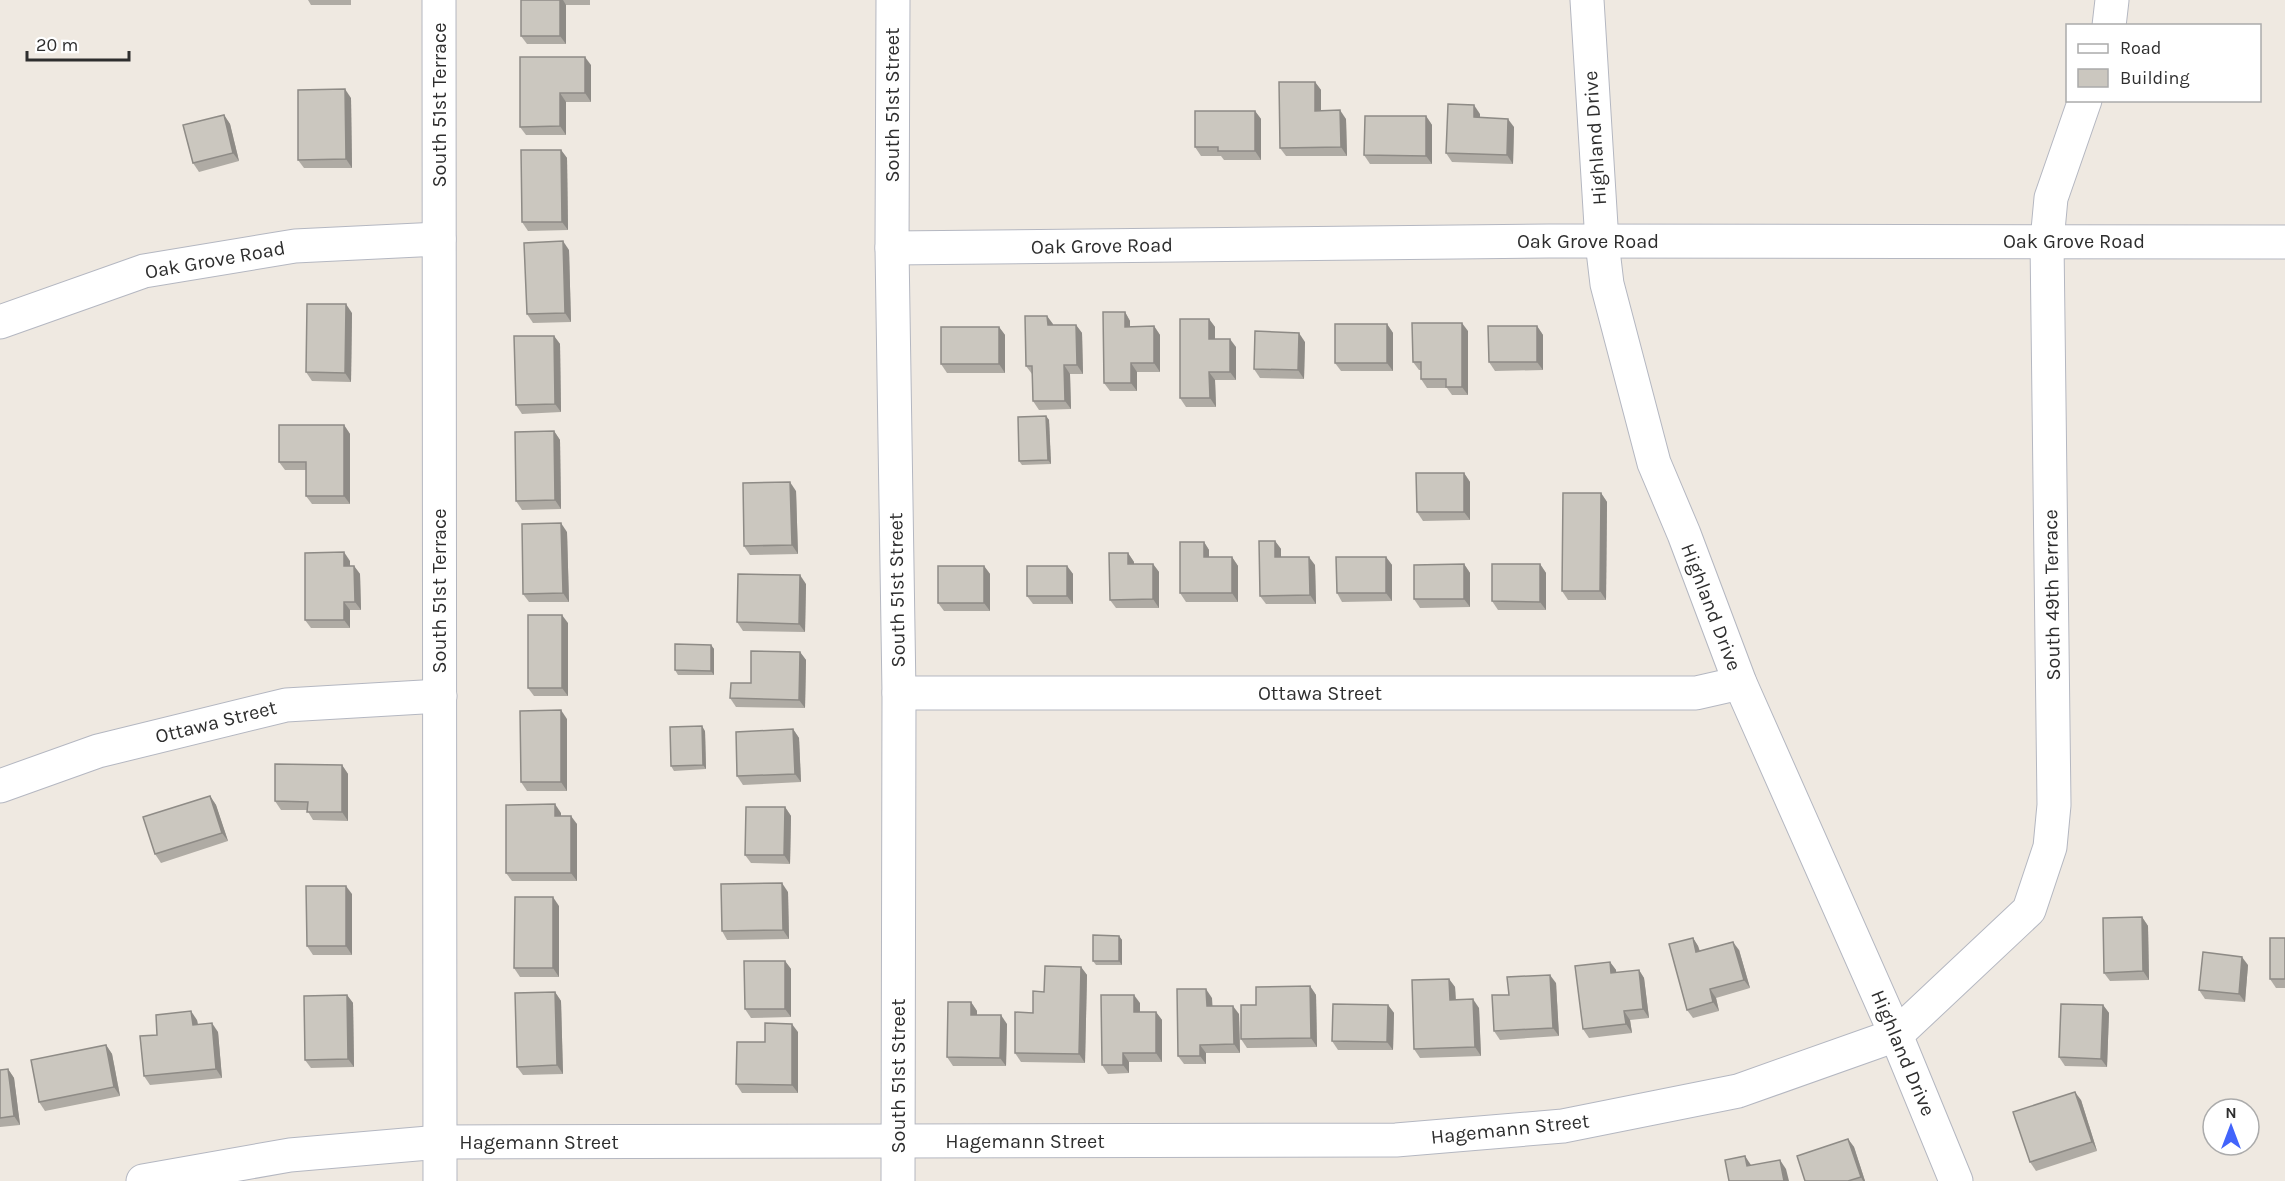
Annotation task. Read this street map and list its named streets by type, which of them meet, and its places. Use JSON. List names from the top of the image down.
{
  "streets": {
    "street": [
      "South 51st Terrace",
      "South 51st Street",
      "Highland Drive",
      "Oak Grove Road",
      "South 49th Terrace",
      "Ottawa Street",
      "Hagemann Street"
    ]
  },
  "crossings": [
    ["South 51st Terrace", "Oak Grove Road"],
    ["South 51st Terrace", "Ottawa Street"],
    ["South 51st Terrace", "Hagemann Street"],
    ["South 51st Street", "Oak Grove Road"],
    ["South 51st Street", "Ottawa Street"],
    ["South 51st Street", "Hagemann Street"],
    ["Highland Drive", "Oak Grove Road"],
    ["Highland Drive", "South 49th Terrace"],
    ["Highland Drive", "Ottawa Street"],
    ["Highland Drive", "Hagemann Street"],
    ["Oak Grove Road", "South 49th Terrace"],
    ["South 49th Terrace", "Hagemann Street"]
  ],
  "legend": ["Road", "Building"],
  "scale_bar": "20 m",
  "north": "top"
}
